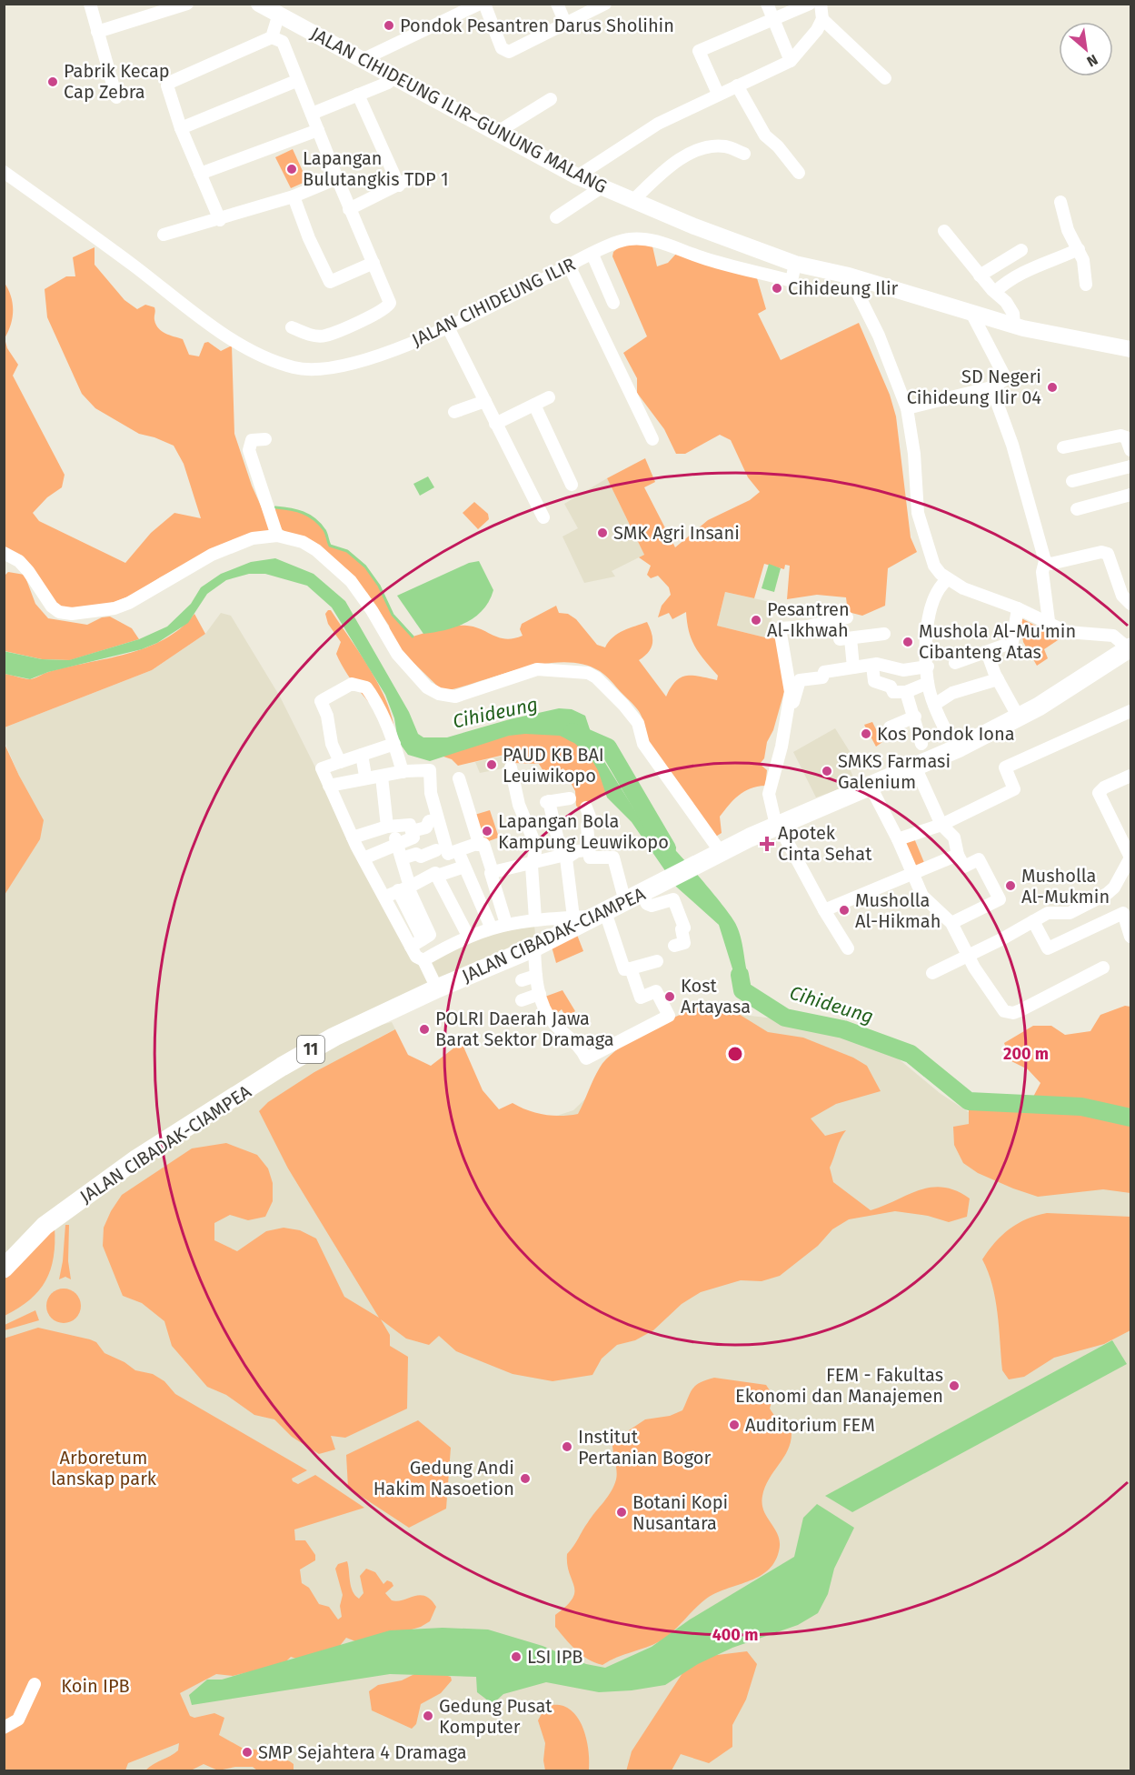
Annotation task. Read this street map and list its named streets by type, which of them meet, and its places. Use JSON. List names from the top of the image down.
{
  "streets": {
    "highway": ["JALAN CIBADAK-CIAMPEA", "11"],
    "main road": ["JALAN CIHIDEUNG ILIR–GUNUNG MALANG"],
    "street": ["JALAN CIHIDEUNG ILIR"]
  },
  "crossings": [
    ["JALAN CIHIDEUNG ILIR–GUNUNG MALANG", "JALAN CIHIDEUNG ILIR"]
  ],
  "water": ["Cihideung"],
  "parks": ["Arboretum lanskap park", "Koin IPB"],
  "places": {
    "other": [
      "Pondok Pesantren Darus Sholihin",
      "Pabrik Kecap Cap Zebra",
      "Lapangan Bulutangkis TDP 1",
      "Cihideung Ilir",
      "SD Negeri Cihideung Ilir 04",
      "SMK Agri Insani",
      "Pesantren Al-Ikhwah",
      "Mushola Al-Mu'min Cibanteng Atas",
      "Kos Pondok Iona",
      "PAUD KB BAI Leuiwikopo",
      "SMKS Farmasi Galenium",
      "Lapangan Bola Kampung Leuwikopo",
      "Musholla Al-Mukmin",
      "Musholla Al-Hikmah",
      "Kost Artayasa",
      "POLRI Daerah Jawa Barat Sektor Dramaga",
      "FEM - Fakultas Ekonomi dan Manajemen",
      "Auditorium FEM",
      "Institut Pertanian Bogor",
      "Gedung Andi Hakim Nasoetion",
      "Botani Kopi Nusantara",
      "LSI IPB",
      "Gedung Pusat Komputer",
      "SMP Sejahtera 4 Dramaga"
    ],
    "health": ["Apotek Cinta Sehat"]
  },
  "north": "bottom right",
  "rings": ["200 m", "400 m"]
}
